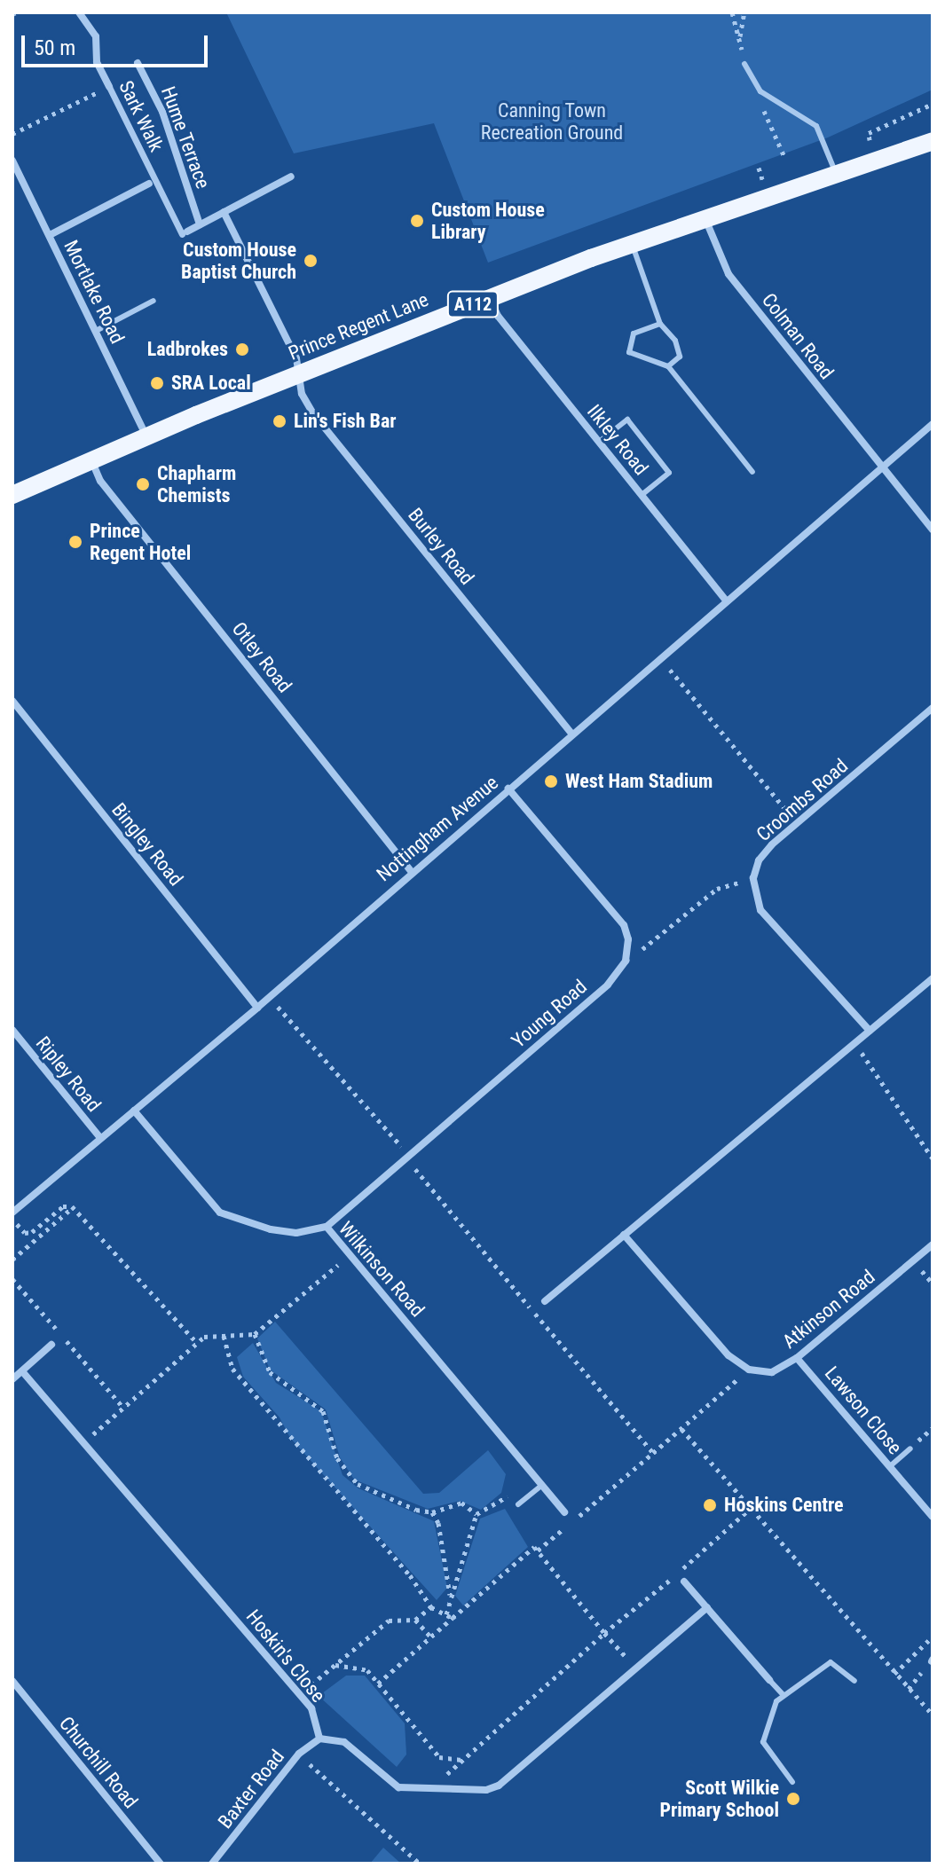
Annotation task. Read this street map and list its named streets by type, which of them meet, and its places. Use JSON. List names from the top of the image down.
{
  "streets": {
    "main road": ["A112", "Prince Regent Lane"],
    "street": [
      "Sark Walk",
      "Hume Terrace",
      "Mortlake Road",
      "Colman Road",
      "Ilkley Road",
      "Burley Road",
      "Otley Road",
      "Croombs Road",
      "Nottingham Avenue",
      "Bingley Road",
      "Young Road",
      "Ripley Road",
      "Wilkinson Road",
      "Atkinson Road",
      "Lawson Close",
      "Hoskin's Close",
      "Churchill Road",
      "Baxter Road"
    ]
  },
  "crossings": [
    ["Sark Walk", "Mortlake Road"],
    ["Mortlake Road", "Prince Regent Lane"],
    ["Prince Regent Lane", "Colman Road"],
    ["Prince Regent Lane", "Ilkley Road"],
    ["Prince Regent Lane", "Burley Road"],
    ["Prince Regent Lane", "Otley Road"],
    ["Colman Road", "Nottingham Avenue"],
    ["Ilkley Road", "Nottingham Avenue"],
    ["Burley Road", "Nottingham Avenue"],
    ["Otley Road", "Nottingham Avenue"],
    ["Nottingham Avenue", "Bingley Road"],
    ["Nottingham Avenue", "Ripley Road"],
    ["Nottingham Avenue", "Wilkinson Road"],
    ["Young Road", "Wilkinson Road"],
    ["Atkinson Road", "Lawson Close"],
    ["Hoskin's Close", "Baxter Road"]
  ],
  "parks": ["Canning Town Recreation Ground"],
  "places": [
    "Custom House Library",
    "Custom House Baptist Church",
    "Ladbrokes",
    "SRA Local",
    "Lin's Fish Bar",
    "Chapharm Chemists",
    "Prince Regent Hotel",
    "West Ham Stadium",
    "Hoskins Centre",
    "Scott Wilkie Primary School"
  ],
  "scale_bar": "50 m"
}
